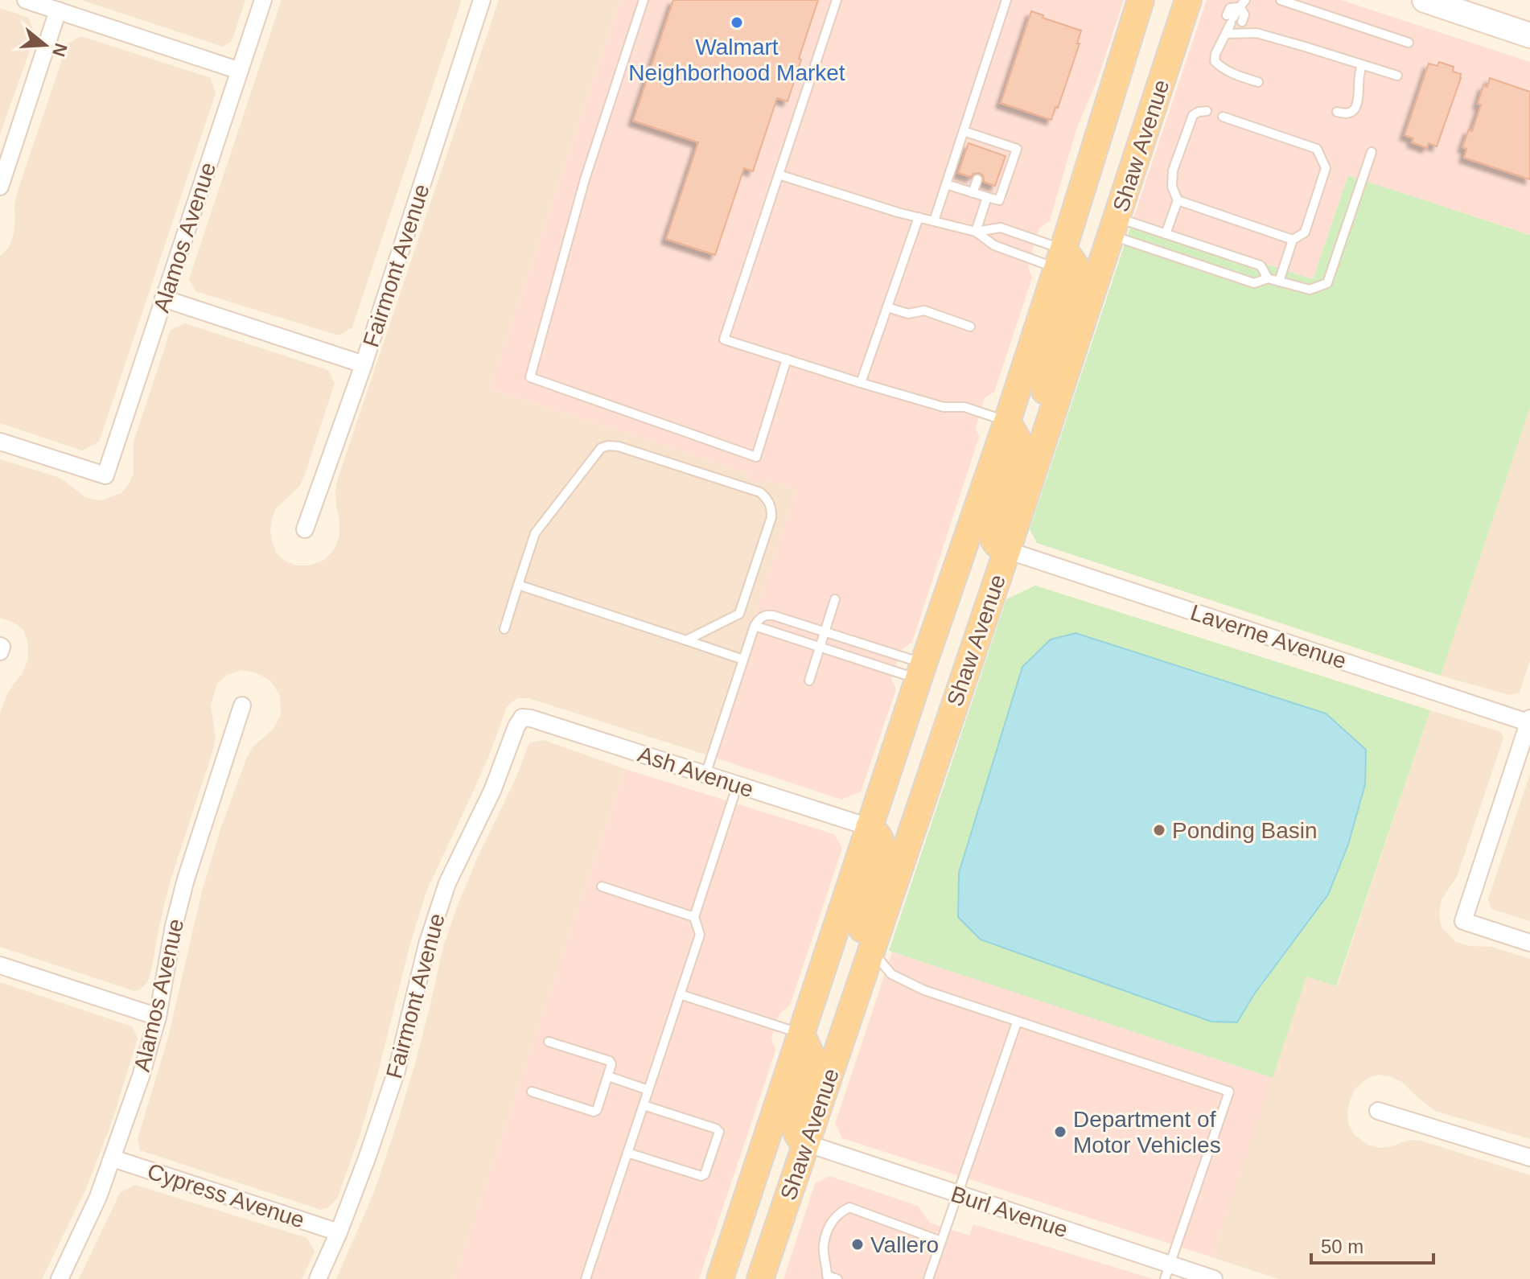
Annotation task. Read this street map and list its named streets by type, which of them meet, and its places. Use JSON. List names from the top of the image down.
{
  "streets": {
    "main road": ["Shaw Avenue"],
    "street": [
      "Alamos Avenue",
      "Fairmont Avenue",
      "Laverne Avenue",
      "Ash Avenue",
      "Cypress Avenue",
      "Burl Avenue"
    ]
  },
  "crossings": [
    ["Shaw Avenue", "Laverne Avenue"],
    ["Shaw Avenue", "Ash Avenue"],
    ["Shaw Avenue", "Burl Avenue"],
    ["Alamos Avenue", "Cypress Avenue"],
    ["Fairmont Avenue", "Ash Avenue"],
    ["Fairmont Avenue", "Cypress Avenue"]
  ],
  "places": [
    "Walmart Neighborhood Market",
    "Ponding Basin",
    "Department of Motor Vehicles",
    "Vallero"
  ],
  "scale_bar": "50 m",
  "north": "right"
}
